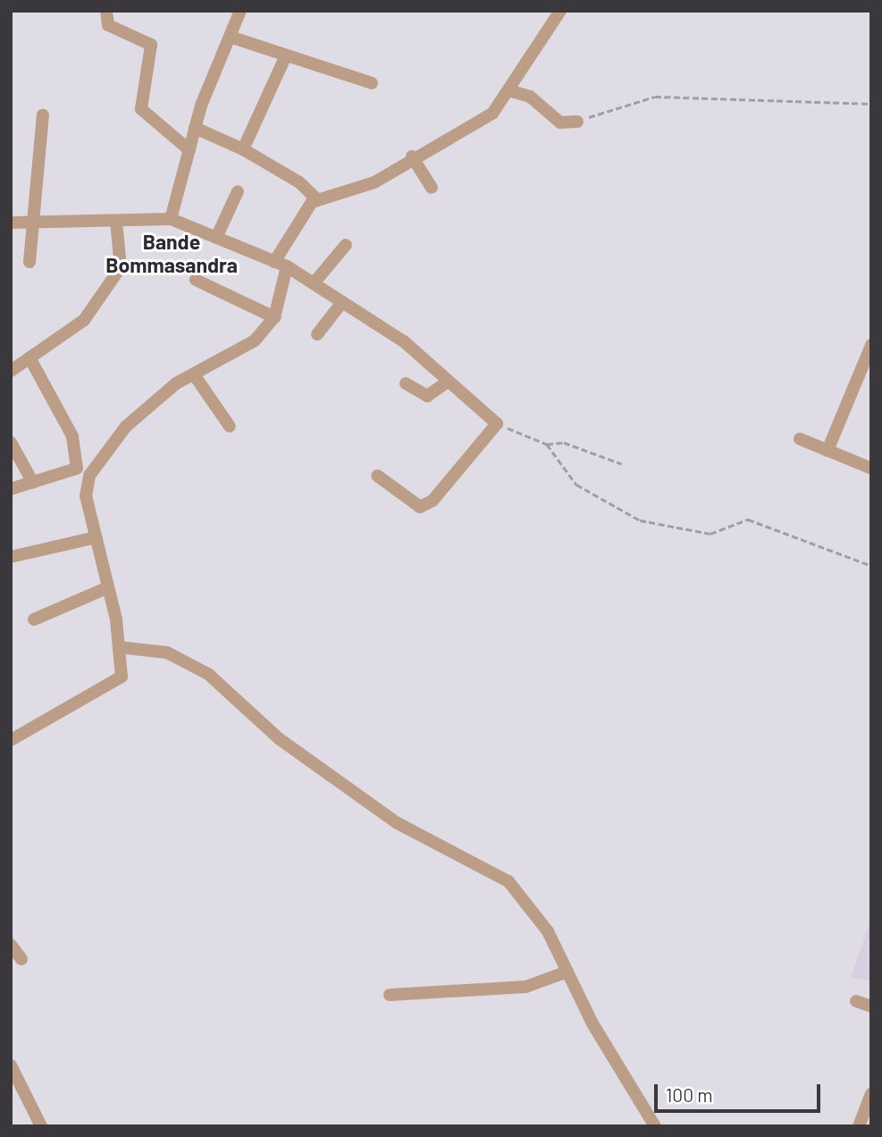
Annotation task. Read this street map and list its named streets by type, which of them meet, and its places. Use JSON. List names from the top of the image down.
{
  "districts": ["Bande Bommasandra"],
  "scale_bar": "100 m"
}
